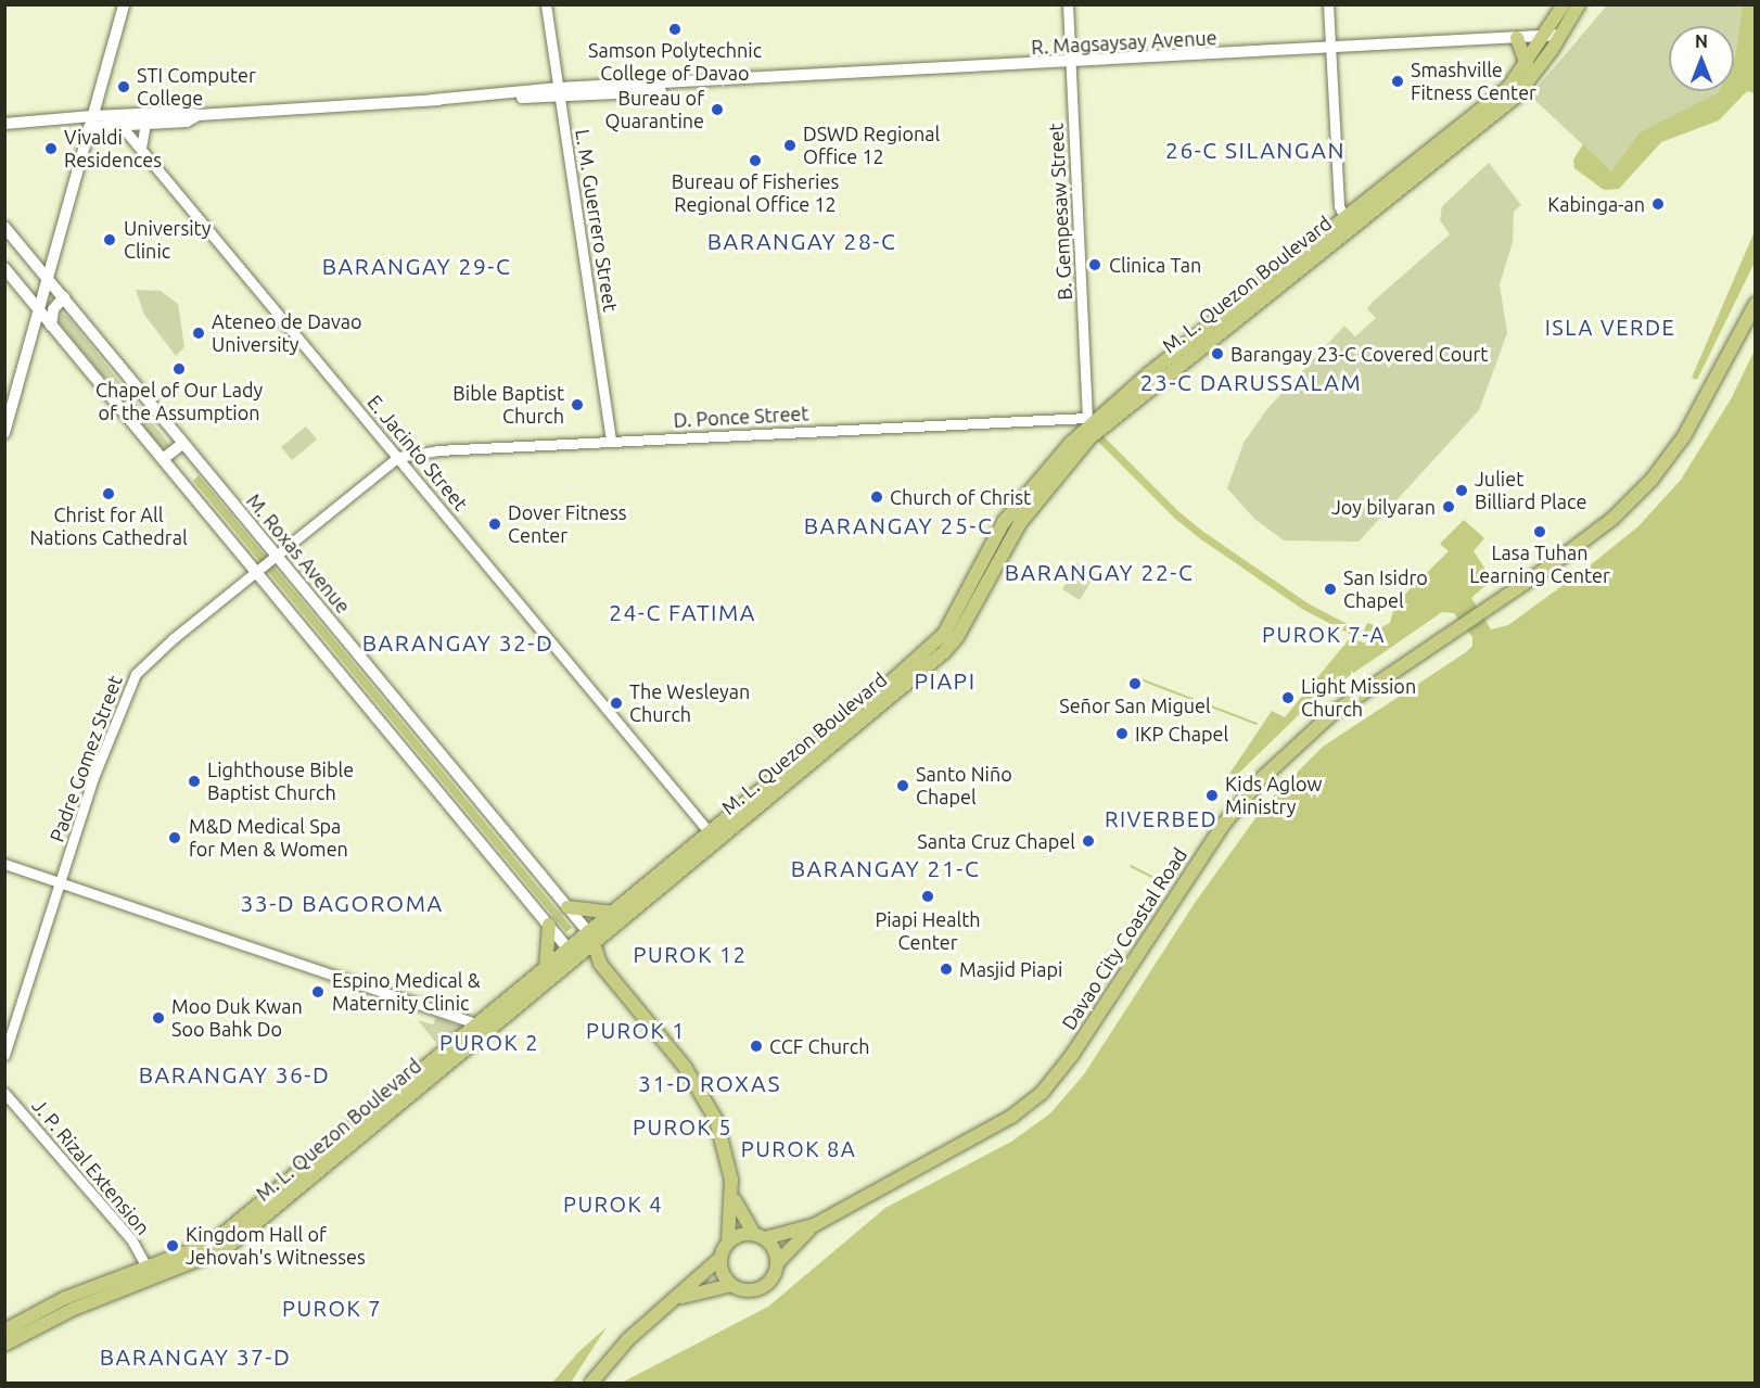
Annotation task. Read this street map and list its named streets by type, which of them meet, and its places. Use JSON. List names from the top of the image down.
{
  "streets": {
    "main road": [
      "R. Magsaysay Avenue",
      "M. L. Quezon Boulevard",
      "M. Roxas Avenue",
      "Davao City Coastal Road"
    ],
    "street": [
      "B. Gempesaw Street",
      "L. M. Guerrero Street",
      "D. Ponce Street",
      "E. Jacinto Street",
      "Padre Gomez Street",
      "J. P. Rizal Extension"
    ]
  },
  "crossings": [
    ["R. Magsaysay Avenue", "B. Gempesaw Street"],
    ["R. Magsaysay Avenue", "L. M. Guerrero Street"],
    ["R. Magsaysay Avenue", "M. L. Quezon Boulevard"],
    ["R. Magsaysay Avenue", "E. Jacinto Street"],
    ["B. Gempesaw Street", "M. L. Quezon Boulevard"],
    ["B. Gempesaw Street", "D. Ponce Street"],
    ["L. M. Guerrero Street", "D. Ponce Street"],
    ["M. L. Quezon Boulevard", "D. Ponce Street"],
    ["M. L. Quezon Boulevard", "E. Jacinto Street"],
    ["M. L. Quezon Boulevard", "M. Roxas Avenue"],
    ["M. L. Quezon Boulevard", "J. P. Rizal Extension"],
    ["D. Ponce Street", "E. Jacinto Street"],
    ["D. Ponce Street", "Padre Gomez Street"],
    ["E. Jacinto Street", "Padre Gomez Street"],
    ["M. Roxas Avenue", "Padre Gomez Street"]
  ],
  "districts": [
    "26-C SILANGAN",
    "BARANGAY 28-C",
    "BARANGAY 29-C",
    "ISLA VERDE",
    "23-C DARUSSALAM",
    "BARANGAY 25-C",
    "BARANGAY 22-C",
    "24-C FATIMA",
    "PUROK 7-A",
    "BARANGAY 32-D",
    "PIAPI",
    "RIVERBED",
    "BARANGAY 21-C",
    "33-D BAGOROMA",
    "PUROK 12",
    "PUROK 1",
    "PUROK 2",
    "BARANGAY 36-D",
    "31-D ROXAS",
    "PUROK 5",
    "PUROK 8A",
    "PUROK 4",
    "PUROK 7",
    "BARANGAY 37-D"
  ],
  "places": [
    "Samson Polytechnic College of Davao",
    "Smashville Fitness Center",
    "STI Computer College",
    "Bureau of Quarantine",
    "DSWD Regional Office 12",
    "Vivaldi Residences",
    "Bureau of Fisheries Regional Office 12",
    "Kabinga-an",
    "University Clinic",
    "Clinica Tan",
    "Ateneo de Davao University",
    "Barangay 23-C Covered Court",
    "Chapel of Our Lady of the Assumption",
    "Bible Baptist Church",
    "Juliet Billiard Place",
    "Christ for All Nations Cathedral",
    "Church of Christ",
    "Joy bilyaran",
    "Dover Fitness Center",
    "Lasa Tuhan Learning Center",
    "San Isidro Chapel",
    "Señor San Miguel",
    "Light Mission Church",
    "The Wesleyan Church",
    "IKP Chapel",
    "Lighthouse Bible Baptist Church",
    "Santo Niño Chapel",
    "Kids Aglow Ministry",
    "M&D Medical Spa for Men & Women",
    "Santa Cruz Chapel",
    "Piapi Health Center",
    "Masjid Piapi",
    "Espino Medical & Maternity Clinic",
    "Moo Duk Kwan Soo Bahk Do",
    "CCF Church",
    "Kingdom Hall of Jehovah's Witnesses"
  ],
  "north": "top"
}
